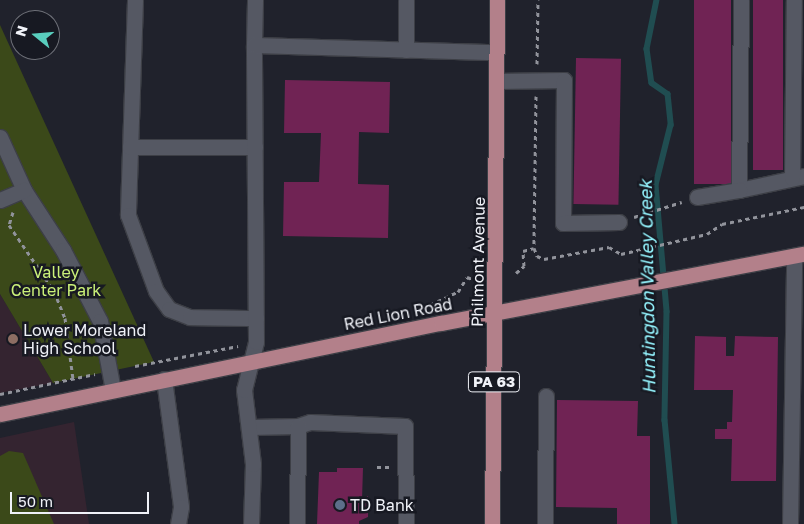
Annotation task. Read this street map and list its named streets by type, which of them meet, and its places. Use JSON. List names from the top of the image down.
{
  "streets": {
    "main road": ["Philmont Avenue", "Red Lion Road", "PA 63"]
  },
  "crossings": [
    ["Philmont Avenue", "Red Lion Road"]
  ],
  "water": ["Huntingdon Valley Creek"],
  "parks": ["Valley Center Park"],
  "places": ["Lower Moreland High School", "TD Bank"],
  "scale_bar": "50 m",
  "north": "left"
}
